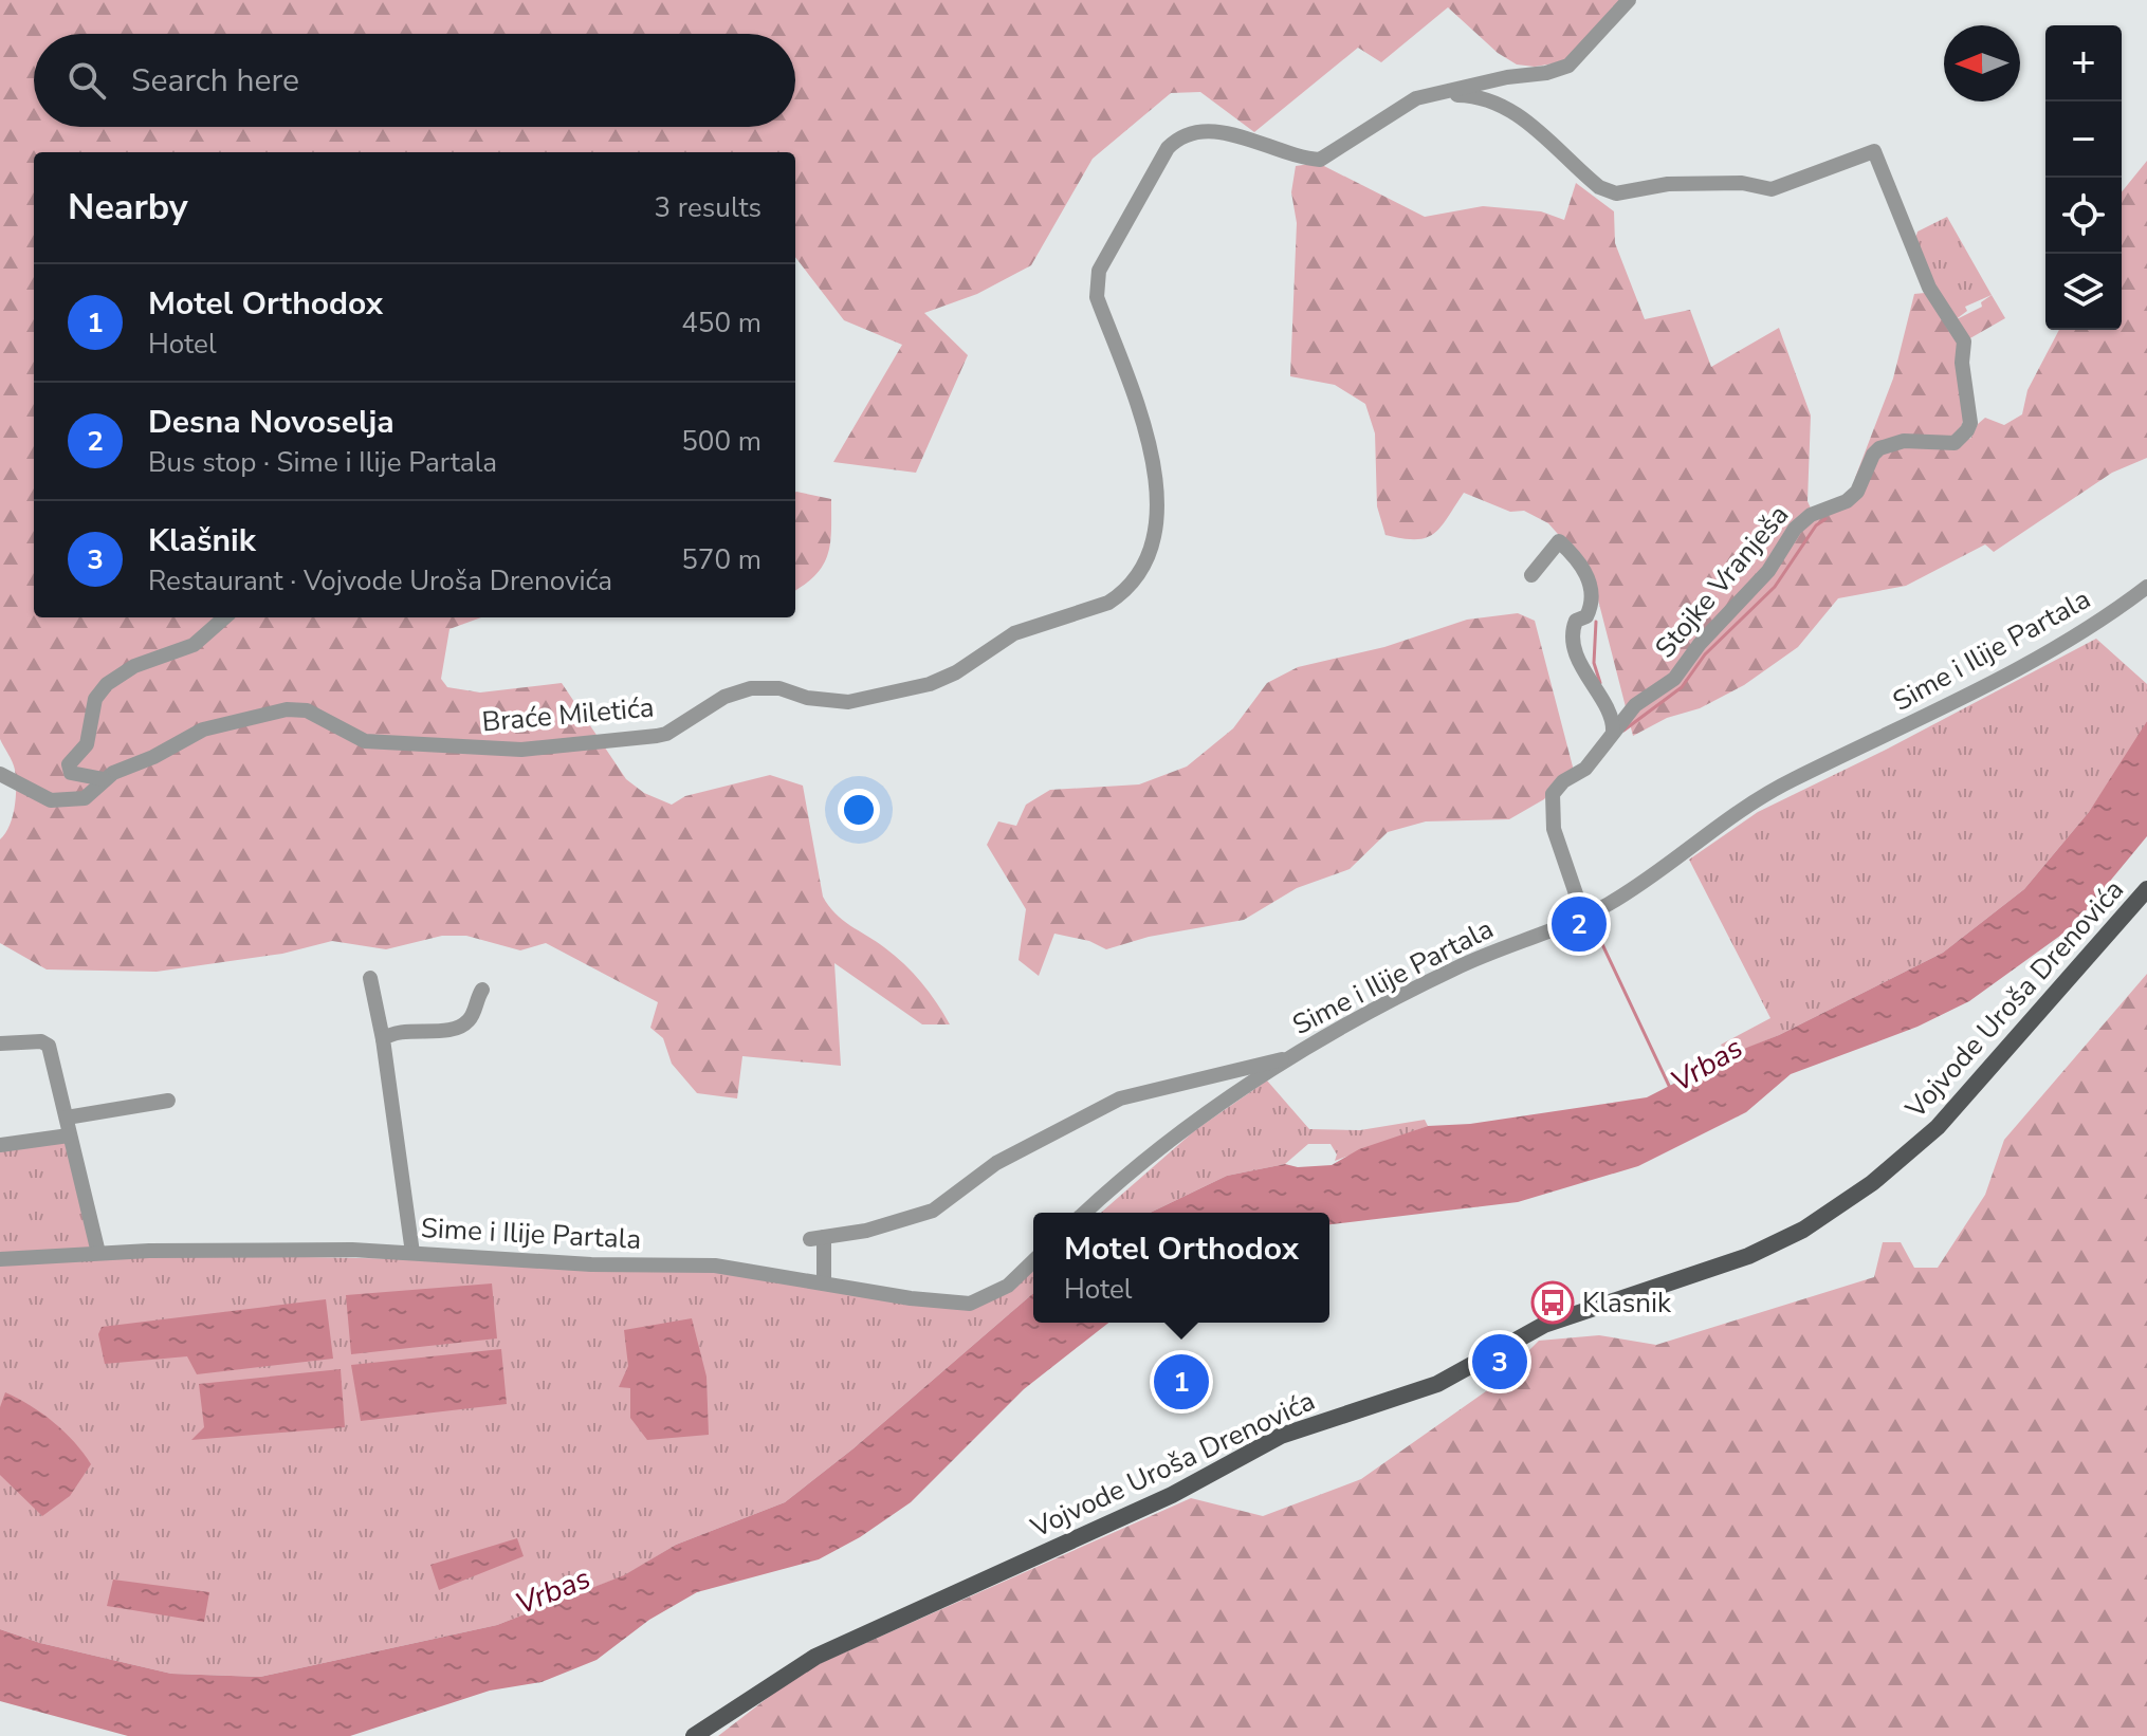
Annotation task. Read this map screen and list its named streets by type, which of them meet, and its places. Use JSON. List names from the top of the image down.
{
  "streets": {
    "main road": ["Vojvode Uroša Drenovića"],
    "street": ["Stojke Vranješa", "Sime i Ilije Partala", "Braće Miletića"]
  },
  "crossings": [
    ["Stojke Vranješa", "Sime i Ilije Partala"],
    ["Stojke Vranješa", "Braće Miletića"]
  ],
  "water": ["Vrbas"],
  "places": {
    "bus stop": ["Klasnik"]
  },
  "north": "left",
  "page": {
    "map_buttons": ["+", "−"],
    "search": "Search here",
    "heading": ["Nearby", "3 results"],
    "list": [
      {
        "mark": "1",
        "name": "Motel Orthodox",
        "note": "Hotel",
        "value": "450 m"
      },
      {
        "mark": "2",
        "name": "Desna Novoselja",
        "note": "Bus stop · Sime i Ilije Partala",
        "value": "500 m"
      },
      {
        "mark": "3",
        "name": "Klašnik",
        "note": "Restaurant · Vojvode Uroša Drenovića",
        "value": "570 m"
      }
    ],
    "pins": ["2", "3", "1"],
    "popup": ["Motel Orthodox", "Hotel"]
  }
}
